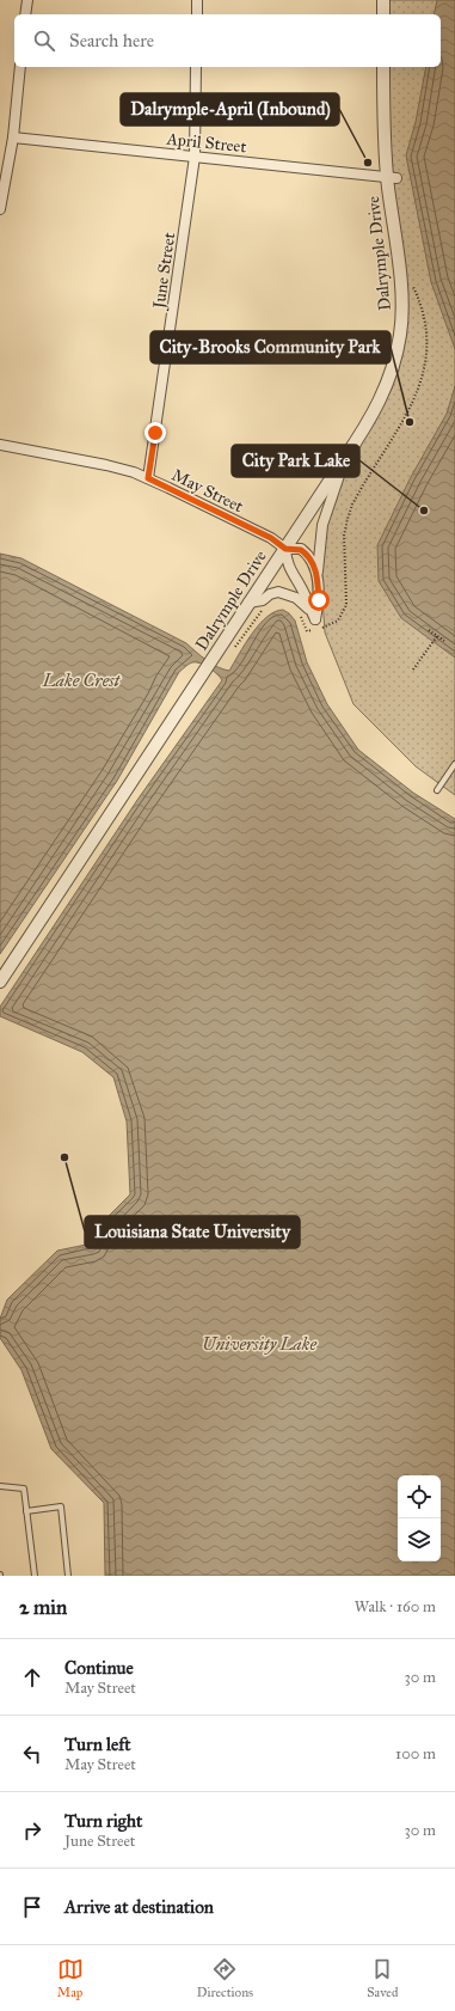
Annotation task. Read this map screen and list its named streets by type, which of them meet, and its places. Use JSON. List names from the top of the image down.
{
  "streets": {
    "street": [
      "April Street",
      "Dalrymple Drive",
      "June Street",
      "May Street"
    ]
  },
  "crossings": [
    ["April Street", "Dalrymple Drive"],
    ["April Street", "June Street"],
    ["Dalrymple Drive", "May Street"],
    ["June Street", "May Street"]
  ],
  "water": ["Lake Crest", "University Lake"],
  "places": [
    "Dalrymple-April (Inbound)",
    "City-Brooks Community Park",
    "City Park Lake",
    "Louisiana State University"
  ],
  "page": {
    "search": "Search here",
    "heading": ["2 min", "Walk · 160 m"],
    "list": [
      ["Continue", "May Street", "30 m"],
      ["Turn left", "May Street", "100 m"],
      ["Turn right", "June Street", "30 m"],
      "Arrive at destination"
    ],
    "nav": ["Map", "Directions", "Saved"]
  }
}
